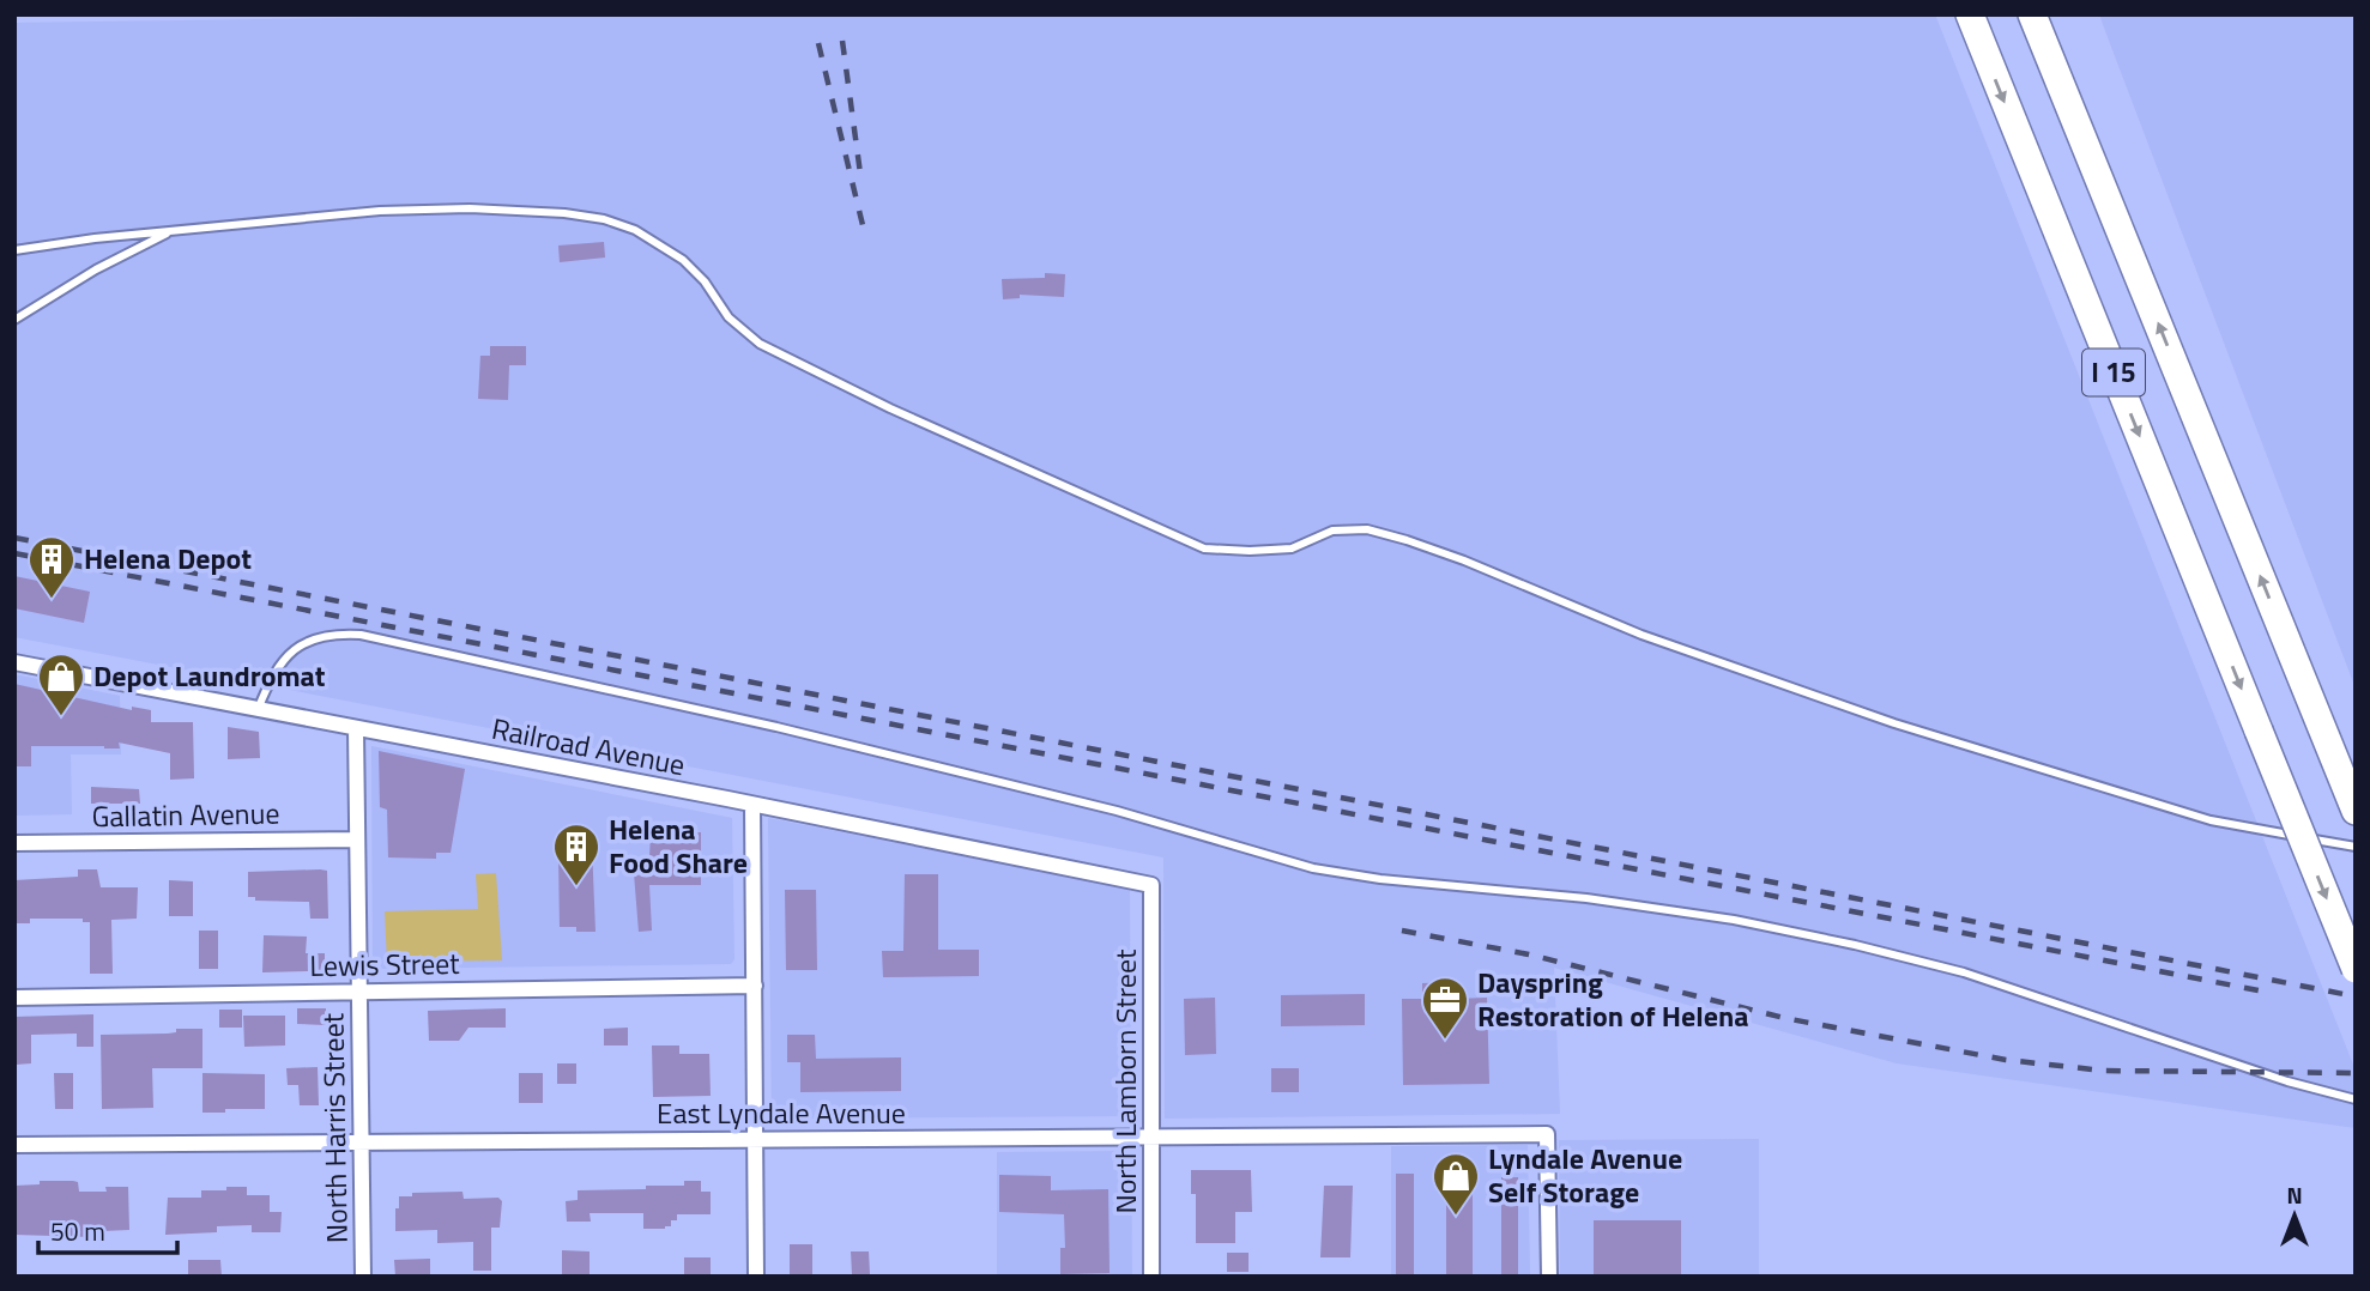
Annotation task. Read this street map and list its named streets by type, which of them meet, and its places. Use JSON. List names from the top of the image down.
{
  "streets": {
    "highway": ["I 15"],
    "street": [
      "Railroad Avenue",
      "Gallatin Avenue",
      "Lewis Street",
      "North Lamborn Street",
      "East Lyndale Avenue",
      "North Harris Street"
    ]
  },
  "crossings": [
    ["Railroad Avenue", "North Lamborn Street"],
    ["Railroad Avenue", "North Harris Street"],
    ["Gallatin Avenue", "North Harris Street"],
    ["Lewis Street", "North Harris Street"],
    ["North Lamborn Street", "East Lyndale Avenue"],
    ["East Lyndale Avenue", "North Harris Street"]
  ],
  "places": {
    "building": ["Helena Depot", "Helena Food Share"],
    "shop": ["Depot Laundromat", "Lyndale Avenue Self Storage"],
    "office": ["Dayspring Restoration of Helena"]
  },
  "scale_bar": "50 m",
  "north": "top"
}
